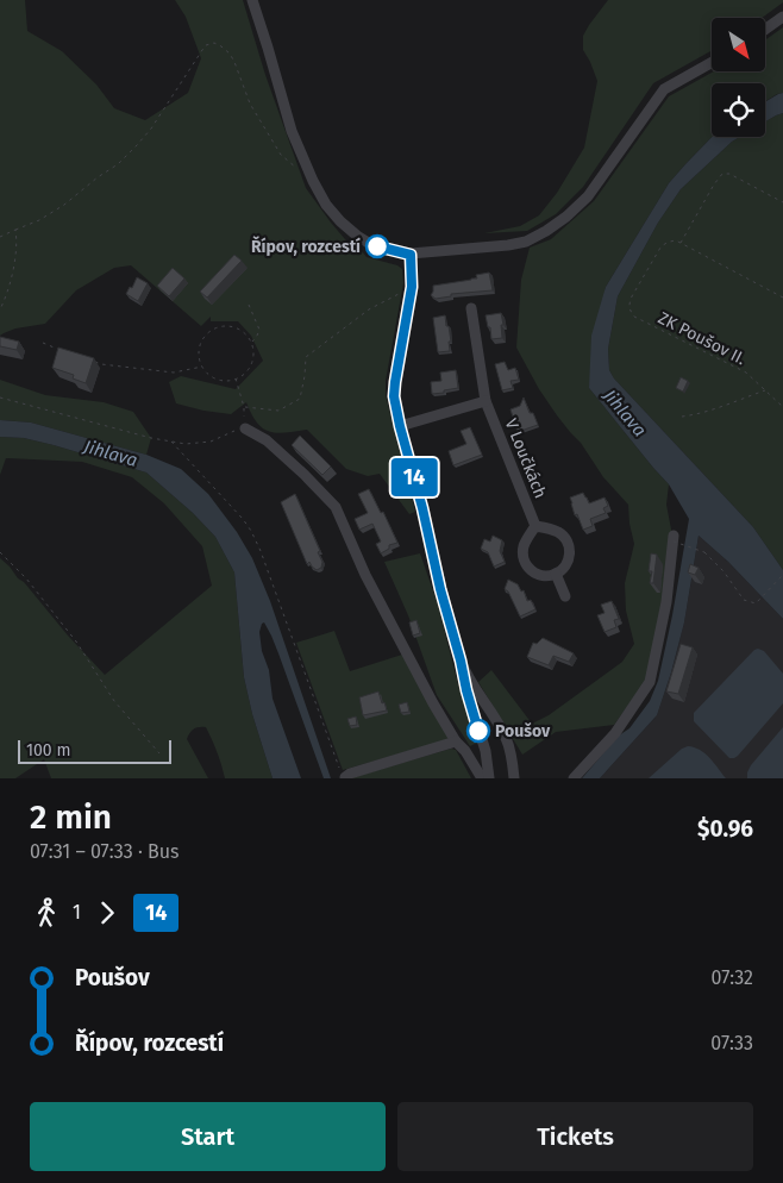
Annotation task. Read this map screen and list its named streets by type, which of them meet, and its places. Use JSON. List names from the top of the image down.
{
  "streets": {
    "street": ["V Loučkách"],
    "path": ["ZK Poušov II."]
  },
  "water": ["Jihlava"],
  "places": ["Řípov, rozcestí", "Poušov"],
  "lines": ["bus line 14"],
  "scale_bar": "100 m",
  "north": "bottom right",
  "page": {
    "on_map": "14",
    "scale": "100 m",
    "heading": ["2 min", "07:31 – 07:33 · Bus", "$0.96"],
    "legs": ["1", "14"],
    "list": [
      {
        "name": "Poušov",
        "value": "07:32"
      },
      {
        "name": "Řípov, rozcestí",
        "value": "07:33"
      }
    ],
    "buttons": ["Start", "Tickets"]
  }
}
